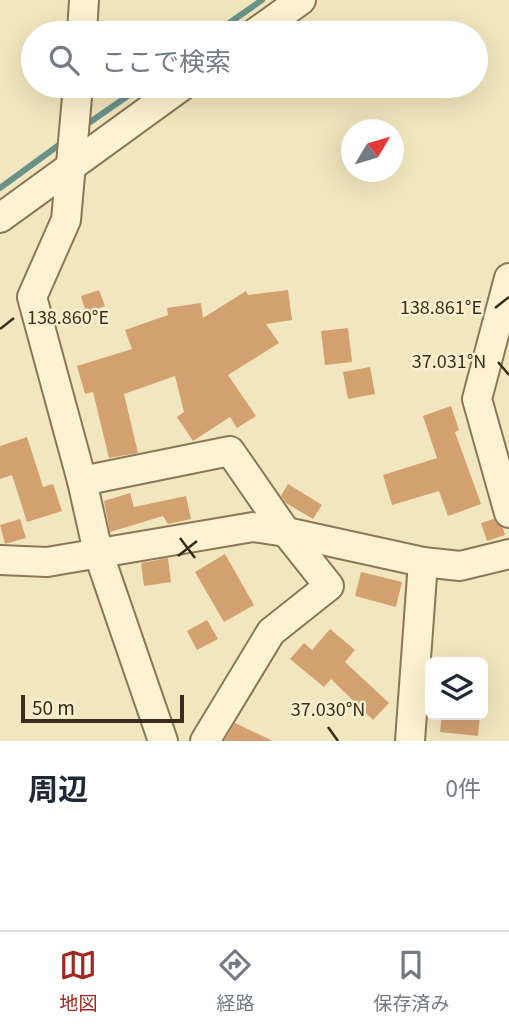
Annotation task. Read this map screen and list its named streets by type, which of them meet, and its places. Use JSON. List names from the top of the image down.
{
  "scale_bar": "50 m",
  "north": "top right",
  "page": {
    "search": "ここで検索",
    "scale": "50 m",
    "heading": ["周辺", "0件"],
    "nav": ["地図", "経路", "保存済み"]
  },
  "coordinates": [
    "138.861°E",
    "138.860°E",
    "37.031°N",
    "37.030°N"
  ]
}
